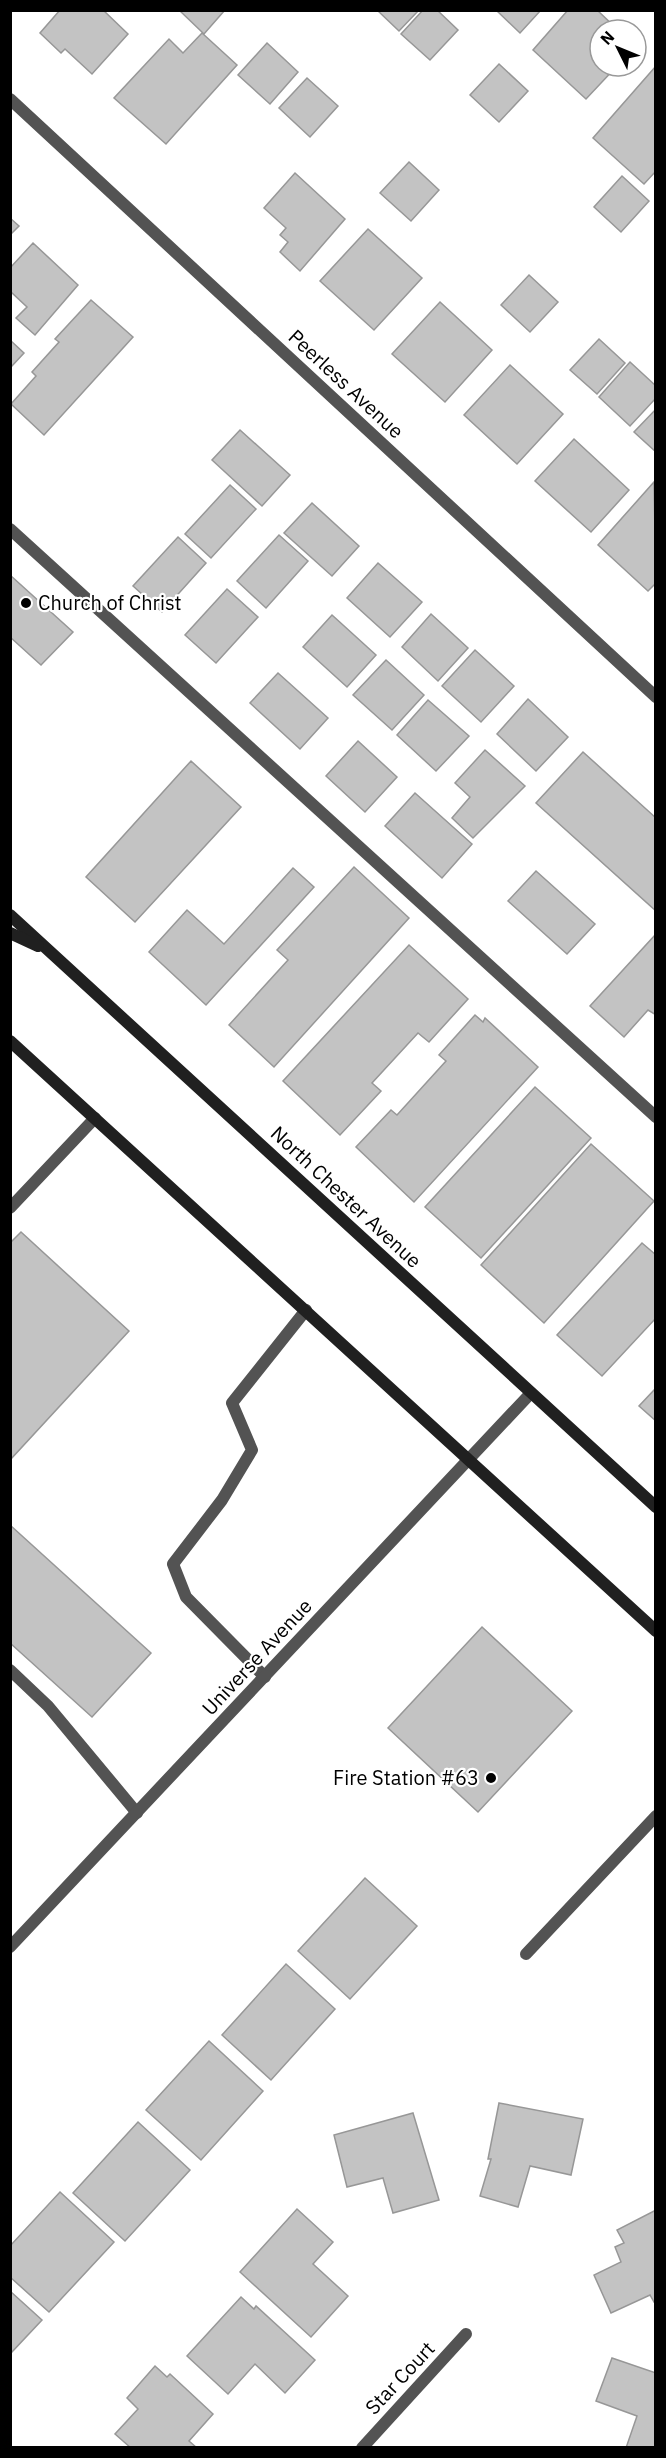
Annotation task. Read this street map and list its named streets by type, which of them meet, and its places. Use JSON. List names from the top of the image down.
{
  "streets": {
    "main road": ["North Chester Avenue"],
    "street": ["Peerless Avenue", "Universe Avenue", "Star Court"]
  },
  "crossings": [
    ["North Chester Avenue", "Universe Avenue"]
  ],
  "places": ["Church of Christ", "Fire Station #63"],
  "north": "top left"
}
